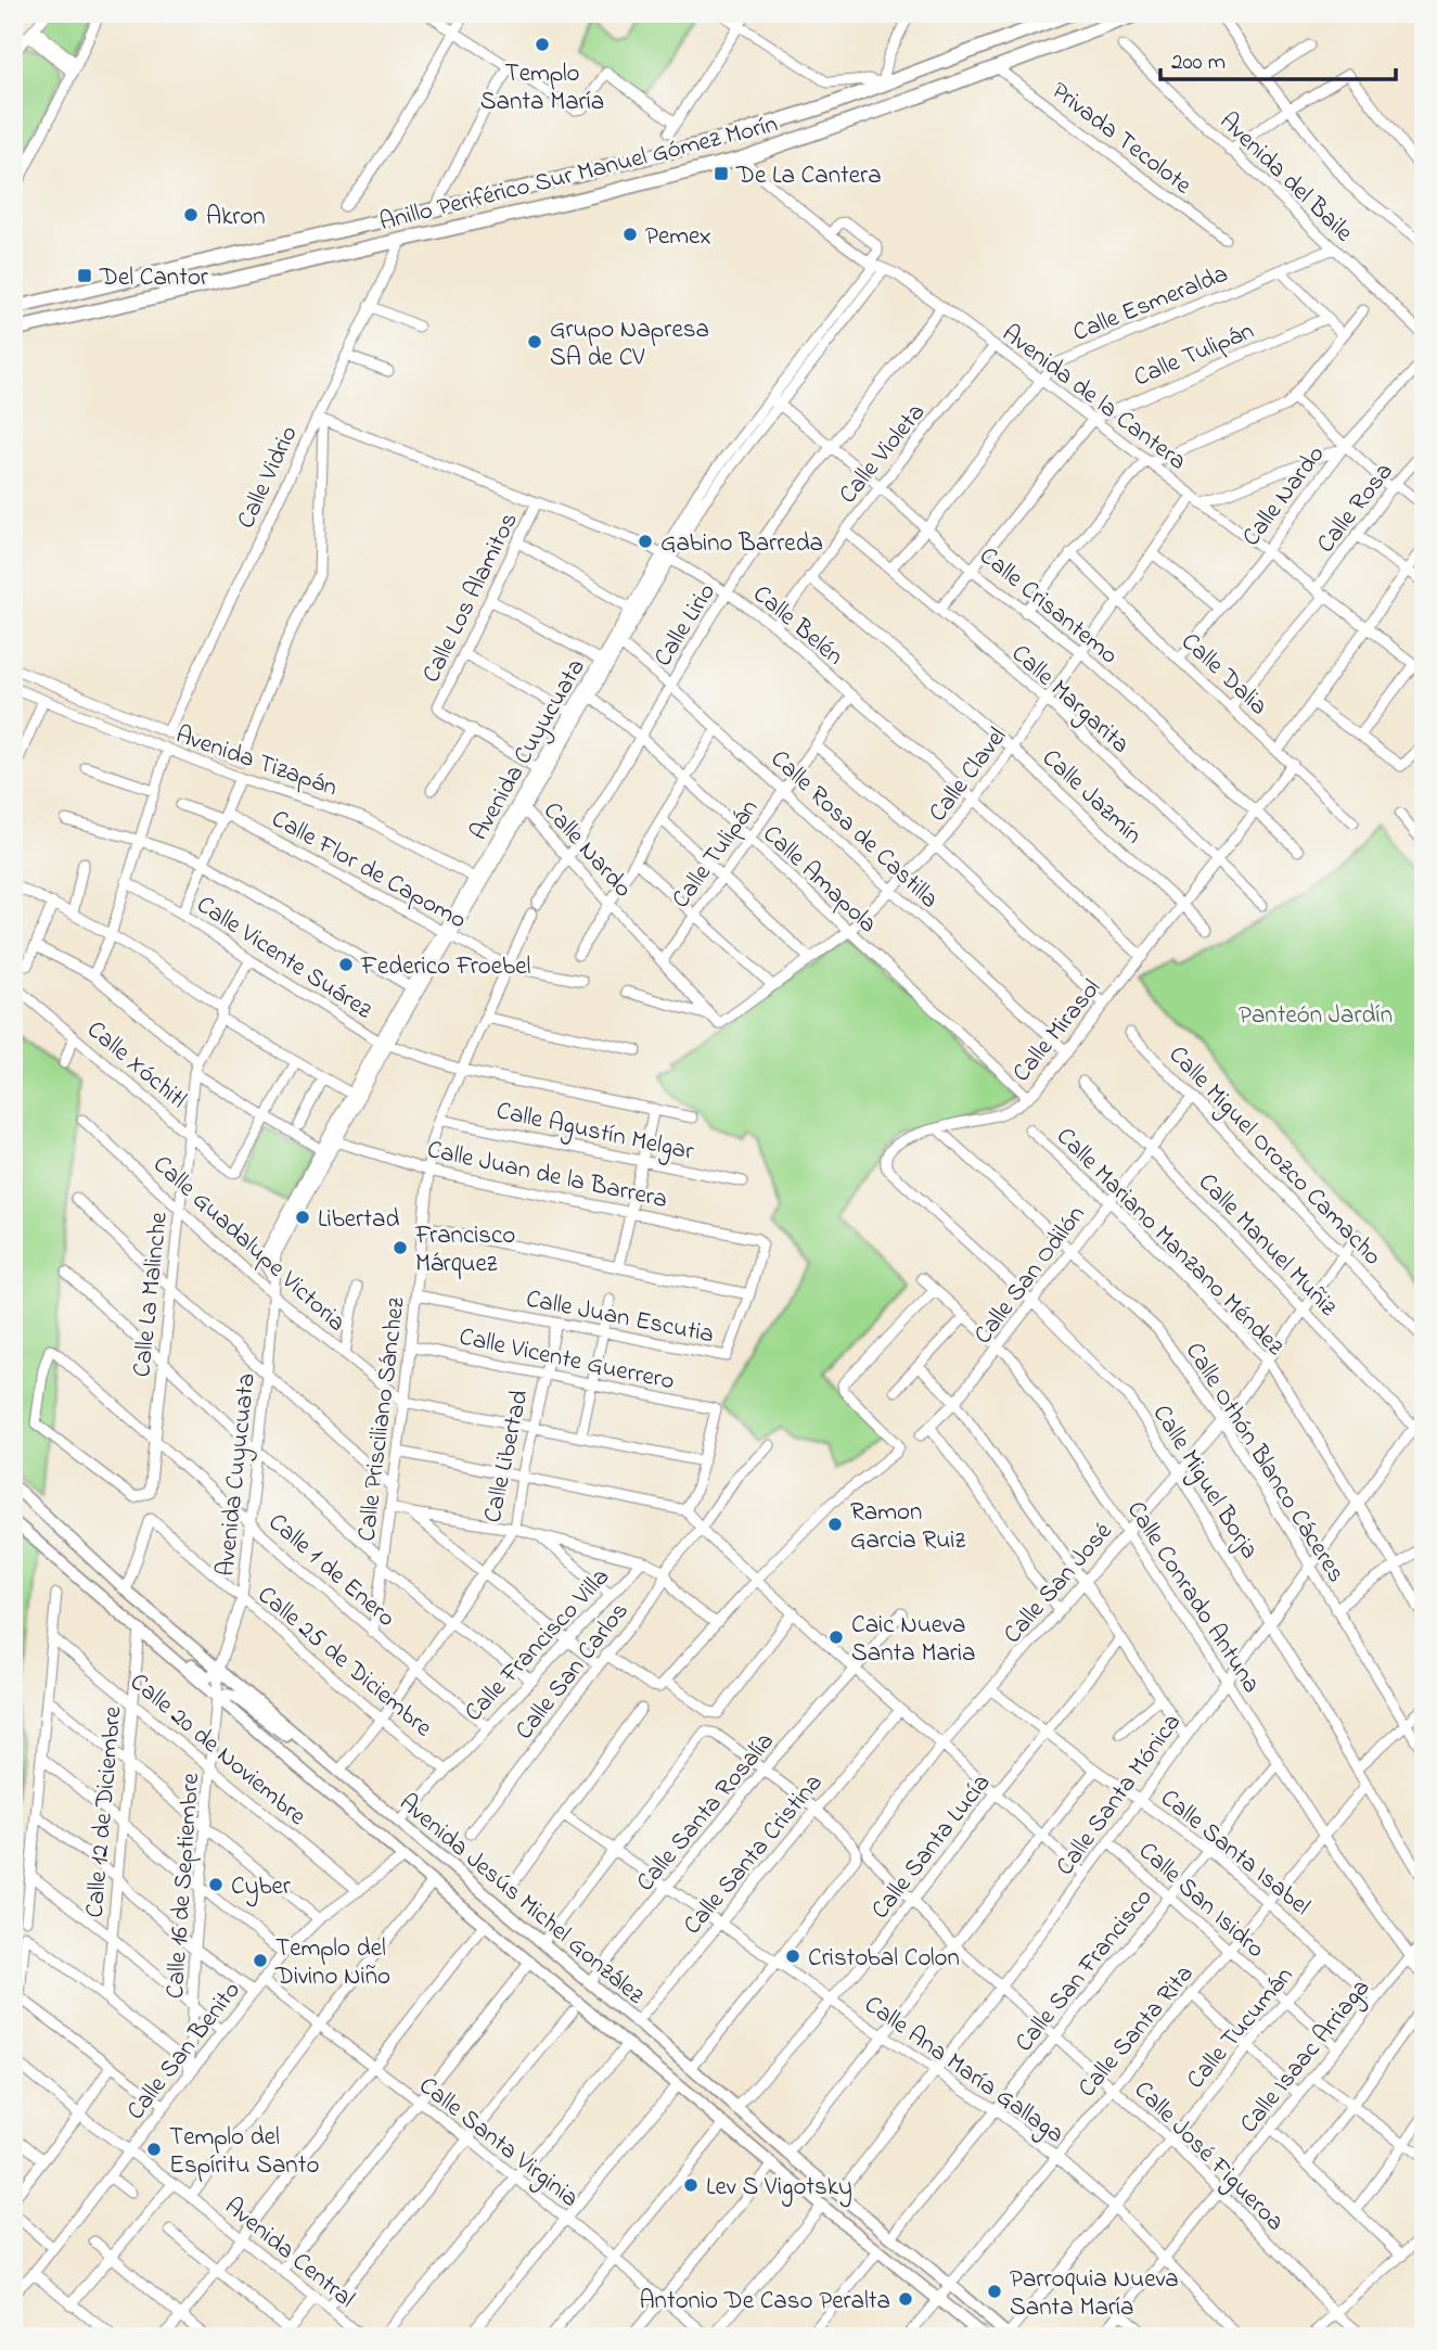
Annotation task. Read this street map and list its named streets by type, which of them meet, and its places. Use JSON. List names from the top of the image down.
{
  "streets": {
    "highway": ["Anillo Periférico Sur Manuel Gómez Morín"],
    "main road": ["Avenida Jesús Michel González"],
    "street": [
      "Privada Tecolote",
      "Avenida del Baile",
      "Calle Esmeralda",
      "Calle Tulipán",
      "Avenida de la Cantera",
      "Calle Violeta",
      "Calle Vidrio",
      "Calle Nardo",
      "Calle Rosa",
      "Calle Los Alamitos",
      "Calle Crisantemo",
      "Calle Lirio",
      "Calle Belén",
      "Calle Dalia",
      "Calle Margarita",
      "Avenida Cuyucuata",
      "Avenida Tizapán",
      "Calle Clavel",
      "Calle Jazmín",
      "Calle Rosa de Castilla",
      "Calle Flor de Capomo",
      "Calle Amapola",
      "Calle Vicente Suárez",
      "Calle Mirasol",
      "Calle Xóchitl",
      "Calle Agustín Melgar",
      "Calle Miguel Orozco Camacho",
      "Calle Juan de la Barrera",
      "Calle Mariano Manzano Méndez",
      "Calle Guadalupe Victoria",
      "Calle Manuel Muñiz",
      "Calle San Odilón",
      "Calle La Malinche",
      "Calle Juan Escutia",
      "Calle Vicente Guerrero",
      "Calle Prisciliano Sánchez",
      "Calle Libertad",
      "Calle Othón Blanco Cáceres",
      "Calle Miguel Borja",
      "Calle 1 de Enero",
      "Calle San José",
      "Calle Conrado Antuna",
      "Calle Francisco Villa",
      "Calle 25 de Diciembre",
      "Calle San Carlos",
      "Calle 20 de Noviembre",
      "Calle Santa Mónica",
      "Calle Santa Rosalía",
      "Calle 12 de Diciembre",
      "Calle Santa Lucía",
      "Calle Santa Isabel",
      "Calle Santa Cristina",
      "Calle 16 de Septiembre",
      "Calle San Isidro",
      "Calle San Francisco",
      "Calle Tucumán",
      "Calle Santa Rita",
      "Calle San Benito",
      "Calle Isaac Arriaga",
      "Calle Ana María Gallaga",
      "Calle Santa Virginia",
      "Calle José Figueroa",
      "Avenida Central"
    ]
  },
  "crossings": [
    ["Privada Tecolote", "Anillo Periférico Sur Manuel Gómez Morín"],
    ["Anillo Periférico Sur Manuel Gómez Morín", "Avenida de la Cantera"],
    ["Anillo Periférico Sur Manuel Gómez Morín", "Calle Vidrio"],
    ["Avenida del Baile", "Calle Esmeralda"],
    ["Calle Esmeralda", "Avenida de la Cantera"],
    ["Calle Esmeralda", "Calle Crisantemo"],
    ["Calle Esmeralda", "Calle Margarita"],
    ["Calle Tulipán", "Avenida de la Cantera"],
    ["Calle Tulipán", "Calle Nardo"],
    ["Calle Tulipán", "Calle Crisantemo"],
    ["Calle Tulipán", "Calle Belén"],
    ["Calle Tulipán", "Calle Margarita"],
    ["Calle Tulipán", "Calle Rosa de Castilla"],
    ["Calle Tulipán", "Calle Amapola"],
    ["Avenida de la Cantera", "Calle Violeta"],
    ["Avenida de la Cantera", "Calle Nardo"],
    ["Avenida de la Cantera", "Calle Rosa"],
    ["Avenida de la Cantera", "Calle Lirio"],
    ["Avenida de la Cantera", "Avenida Cuyucuata"],
    ["Avenida de la Cantera", "Calle Clavel"],
    ["Calle Violeta", "Calle Crisantemo"],
    ["Calle Violeta", "Calle Belén"],
    ["Calle Violeta", "Calle Margarita"],
    ["Calle Violeta", "Calle Jazmín"],
    ["Calle Vidrio", "Calle Belén"],
    ["Calle Vidrio", "Avenida Tizapán"],
    ["Calle Nardo", "Calle Lirio"],
    ["Calle Nardo", "Calle Dalia"],
    ["Calle Nardo", "Avenida Cuyucuata"],
    ["Calle Nardo", "Calle Clavel"],
    ["Calle Los Alamitos", "Calle Belén"],
    ["Calle Crisantemo", "Calle Lirio"],
    ["Calle Crisantemo", "Avenida Cuyucuata"],
    ["Calle Crisantemo", "Calle Clavel"],
    ["Calle Crisantemo", "Calle Mirasol"],
    ["Calle Lirio", "Calle Belén"],
    ["Calle Lirio", "Calle Rosa de Castilla"],
    ["Calle Lirio", "Calle Amapola"],
    ["Calle Lirio", "Calle Prisciliano Sánchez"],
    ["Calle Belén", "Avenida Cuyucuata"],
    ["Calle Belén", "Avenida Tizapán"],
    ["Calle Belén", "Calle Clavel"],
    ["Calle Belén", "Calle Mirasol"],
    ["Calle Dalia", "Calle Clavel"],
    ["Calle Dalia", "Calle Mirasol"],
    ["Calle Margarita", "Calle Clavel"],
    ["Calle Margarita", "Calle Mirasol"],
    ["Avenida Cuyucuata", "Avenida Tizapán"],
    ["Avenida Cuyucuata", "Calle Rosa de Castilla"],
    ["Avenida Cuyucuata", "Calle Flor de Capomo"],
    ["Avenida Cuyucuata", "Calle Amapola"],
    ["Avenida Cuyucuata", "Calle Vicente Suárez"],
    ["Avenida Cuyucuata", "Calle Juan de la Barrera"],
    ["Avenida Cuyucuata", "Calle Guadalupe Victoria"],
    ["Avenida Cuyucuata", "Calle 1 de Enero"],
    ["Avenida Cuyucuata", "Calle 25 de Diciembre"],
    ["Avenida Cuyucuata", "Calle 16 de Septiembre"],
    ["Avenida Cuyucuata", "Avenida Jesús Michel González"],
    ["Calle Clavel", "Calle Jazmín"],
    ["Calle Clavel", "Calle Rosa de Castilla"],
    ["Calle Clavel", "Calle Amapola"],
    ["Calle Jazmín", "Calle Mirasol"],
    ["Calle Rosa de Castilla", "Calle Mirasol"],
    ["Calle Flor de Capomo", "Calle Prisciliano Sánchez"],
    ["Calle Amapola", "Calle Mirasol"],
    ["Calle Vicente Suárez", "Calle La Malinche"],
    ["Calle Vicente Suárez", "Calle Prisciliano Sánchez"],
    ["Calle Mirasol", "Calle Othón Blanco Cáceres"],
    ["Calle Mirasol", "Calle Miguel Borja"],
    ["Calle Xóchitl", "Calle La Malinche"],
    ["Calle Agustín Melgar", "Calle Prisciliano Sánchez"],
    ["Calle Miguel Orozco Camacho", "Calle San Odilón"],
    ["Calle Miguel Orozco Camacho", "Calle San José"],
    ["Calle Juan de la Barrera", "Calle Juan Escutia"],
    ["Calle Juan de la Barrera", "Calle Prisciliano Sánchez"],
    ["Calle Mariano Manzano Méndez", "Calle San Odilón"],
    ["Calle Mariano Manzano Méndez", "Calle San José"],
    ["Calle Mariano Manzano Méndez", "Calle Santa Mónica"],
    ["Calle Guadalupe Victoria", "Calle La Malinche"],
    ["Calle Guadalupe Victoria", "Calle Prisciliano Sánchez"],
    ["Calle Guadalupe Victoria", "Calle Libertad"],
    ["Calle Guadalupe Victoria", "Calle San Carlos"],
    ["Calle Manuel Muñiz", "Calle San Odilón"],
    ["Calle Manuel Muñiz", "Calle San José"],
    ["Calle Manuel Muñiz", "Calle Santa Mónica"],
    ["Calle San Odilón", "Calle Othón Blanco Cáceres"],
    ["Calle San Odilón", "Calle Miguel Borja"],
    ["Calle San Odilón", "Calle Conrado Antuna"],
    ["Calle La Malinche", "Calle 1 de Enero"],
    ["Calle Juan Escutia", "Calle Prisciliano Sánchez"],
    ["Calle Juan Escutia", "Calle Libertad"],
    ["Calle Vicente Guerrero", "Calle Prisciliano Sánchez"],
    ["Calle Vicente Guerrero", "Calle Libertad"],
    ["Calle Vicente Guerrero", "Calle San Carlos"],
    ["Calle Prisciliano Sánchez", "Calle 1 de Enero"],
    ["Calle Libertad", "Calle 1 de Enero"],
    ["Calle Libertad", "Calle 25 de Diciembre"],
    ["Calle Libertad", "Avenida Jesús Michel González"],
    ["Calle Othón Blanco Cáceres", "Calle San José"],
    ["Calle Othón Blanco Cáceres", "Calle Santa Mónica"],
    ["Calle Miguel Borja", "Calle San José"],
    ["Calle Miguel Borja", "Calle Santa Mónica"],
    ["Calle Miguel Borja", "Calle Santa Rita"],
    ["Calle 1 de Enero", "Calle Francisco Villa"],
    ["Calle San José", "Calle Conrado Antuna"],
    ["Calle San José", "Calle Santa Isabel"],
    ["Calle San José", "Calle José Figueroa"],
    ["Calle Conrado Antuna", "Calle Santa Mónica"],
    ["Calle Conrado Antuna", "Calle San Francisco"],
    ["Calle Conrado Antuna", "Calle Santa Rita"],
    ["Calle Conrado Antuna", "Calle Isaac Arriaga"],
    ["Calle Francisco Villa", "Calle 25 de Diciembre"],
    ["Calle Francisco Villa", "Avenida Jesús Michel González"],
    ["Calle 25 de Diciembre", "Avenida Jesús Michel González"],
    ["Calle 20 de Noviembre", "Calle 12 de Diciembre"],
    ["Calle 20 de Noviembre", "Calle 16 de Septiembre"],
    ["Calle 20 de Noviembre", "Calle San Benito"],
    ["Calle Santa Mónica", "Calle Santa Isabel"],
    ["Calle Santa Mónica", "Avenida Jesús Michel González"],
    ["Calle Santa Mónica", "Calle San Isidro"],
    ["Calle Santa Mónica", "Calle Ana María Gallaga"],
    ["Calle Santa Mónica", "Calle José Figueroa"],
    ["Calle Santa Rosalía", "Avenida Jesús Michel González"],
    ["Calle Santa Rosalía", "Calle Ana María Gallaga"],
    ["Calle 12 de Diciembre", "Avenida Jesús Michel González"],
    ["Calle Santa Lucía", "Calle Santa Isabel"],
    ["Calle Santa Lucía", "Avenida Jesús Michel González"],
    ["Calle Santa Lucía", "Calle Ana María Gallaga"],
    ["Calle Santa Lucía", "Calle José Figueroa"],
    ["Calle Santa Isabel", "Calle San Francisco"],
    ["Calle Santa Isabel", "Calle Tucumán"],
    ["Calle Santa Isabel", "Calle Santa Rita"],
    ["Calle Santa Isabel", "Calle Isaac Arriaga"],
    ["Calle Santa Cristina", "Avenida Jesús Michel González"],
    ["Calle Santa Cristina", "Calle Ana María Gallaga"],
    ["Calle 16 de Septiembre", "Avenida Jesús Michel González"],
    ["Calle 16 de Septiembre", "Calle San Benito"],
    ["Avenida Jesús Michel González", "Calle San Francisco"],
    ["Avenida Jesús Michel González", "Calle Tucumán"],
    ["Avenida Jesús Michel González", "Calle Santa Rita"],
    ["Avenida Jesús Michel González", "Calle San Benito"],
    ["Calle San Isidro", "Calle San Francisco"],
    ["Calle San Isidro", "Calle Tucumán"],
    ["Calle San Isidro", "Calle Santa Rita"],
    ["Calle San Isidro", "Calle Isaac Arriaga"],
    ["Calle San Francisco", "Calle Ana María Gallaga"],
    ["Calle San Francisco", "Calle José Figueroa"],
    ["Calle Tucumán", "Calle Ana María Gallaga"],
    ["Calle Tucumán", "Calle José Figueroa"],
    ["Calle Santa Rita", "Calle Ana María Gallaga"],
    ["Calle Santa Rita", "Calle José Figueroa"],
    ["Calle San Benito", "Calle Santa Virginia"],
    ["Calle San Benito", "Avenida Central"],
    ["Calle Isaac Arriaga", "Calle Ana María Gallaga"],
    ["Calle Isaac Arriaga", "Calle José Figueroa"]
  ],
  "parks": ["Panteón Jardín"],
  "places": {
    "other": [
      "Templo Santa María",
      "Akron",
      "Pemex",
      "Grupo Napresa SA de CV",
      "Gabino Barreda",
      "Federico Froebel",
      "Libertad",
      "Francisco Márquez",
      "Ramon Garcia Ruiz",
      "Caic Nueva Santa Maria",
      "Cyber",
      "Cristobal Colon",
      "Templo del Divino Niño",
      "Templo del Espíritu Santo",
      "Lev S Vigotsky",
      "Parroquia Nueva Santa María",
      "Antonio De Caso Peralta"
    ],
    "transit": ["De La Cantera", "Del Cantor"]
  },
  "scale_bar": "200 m"
}
